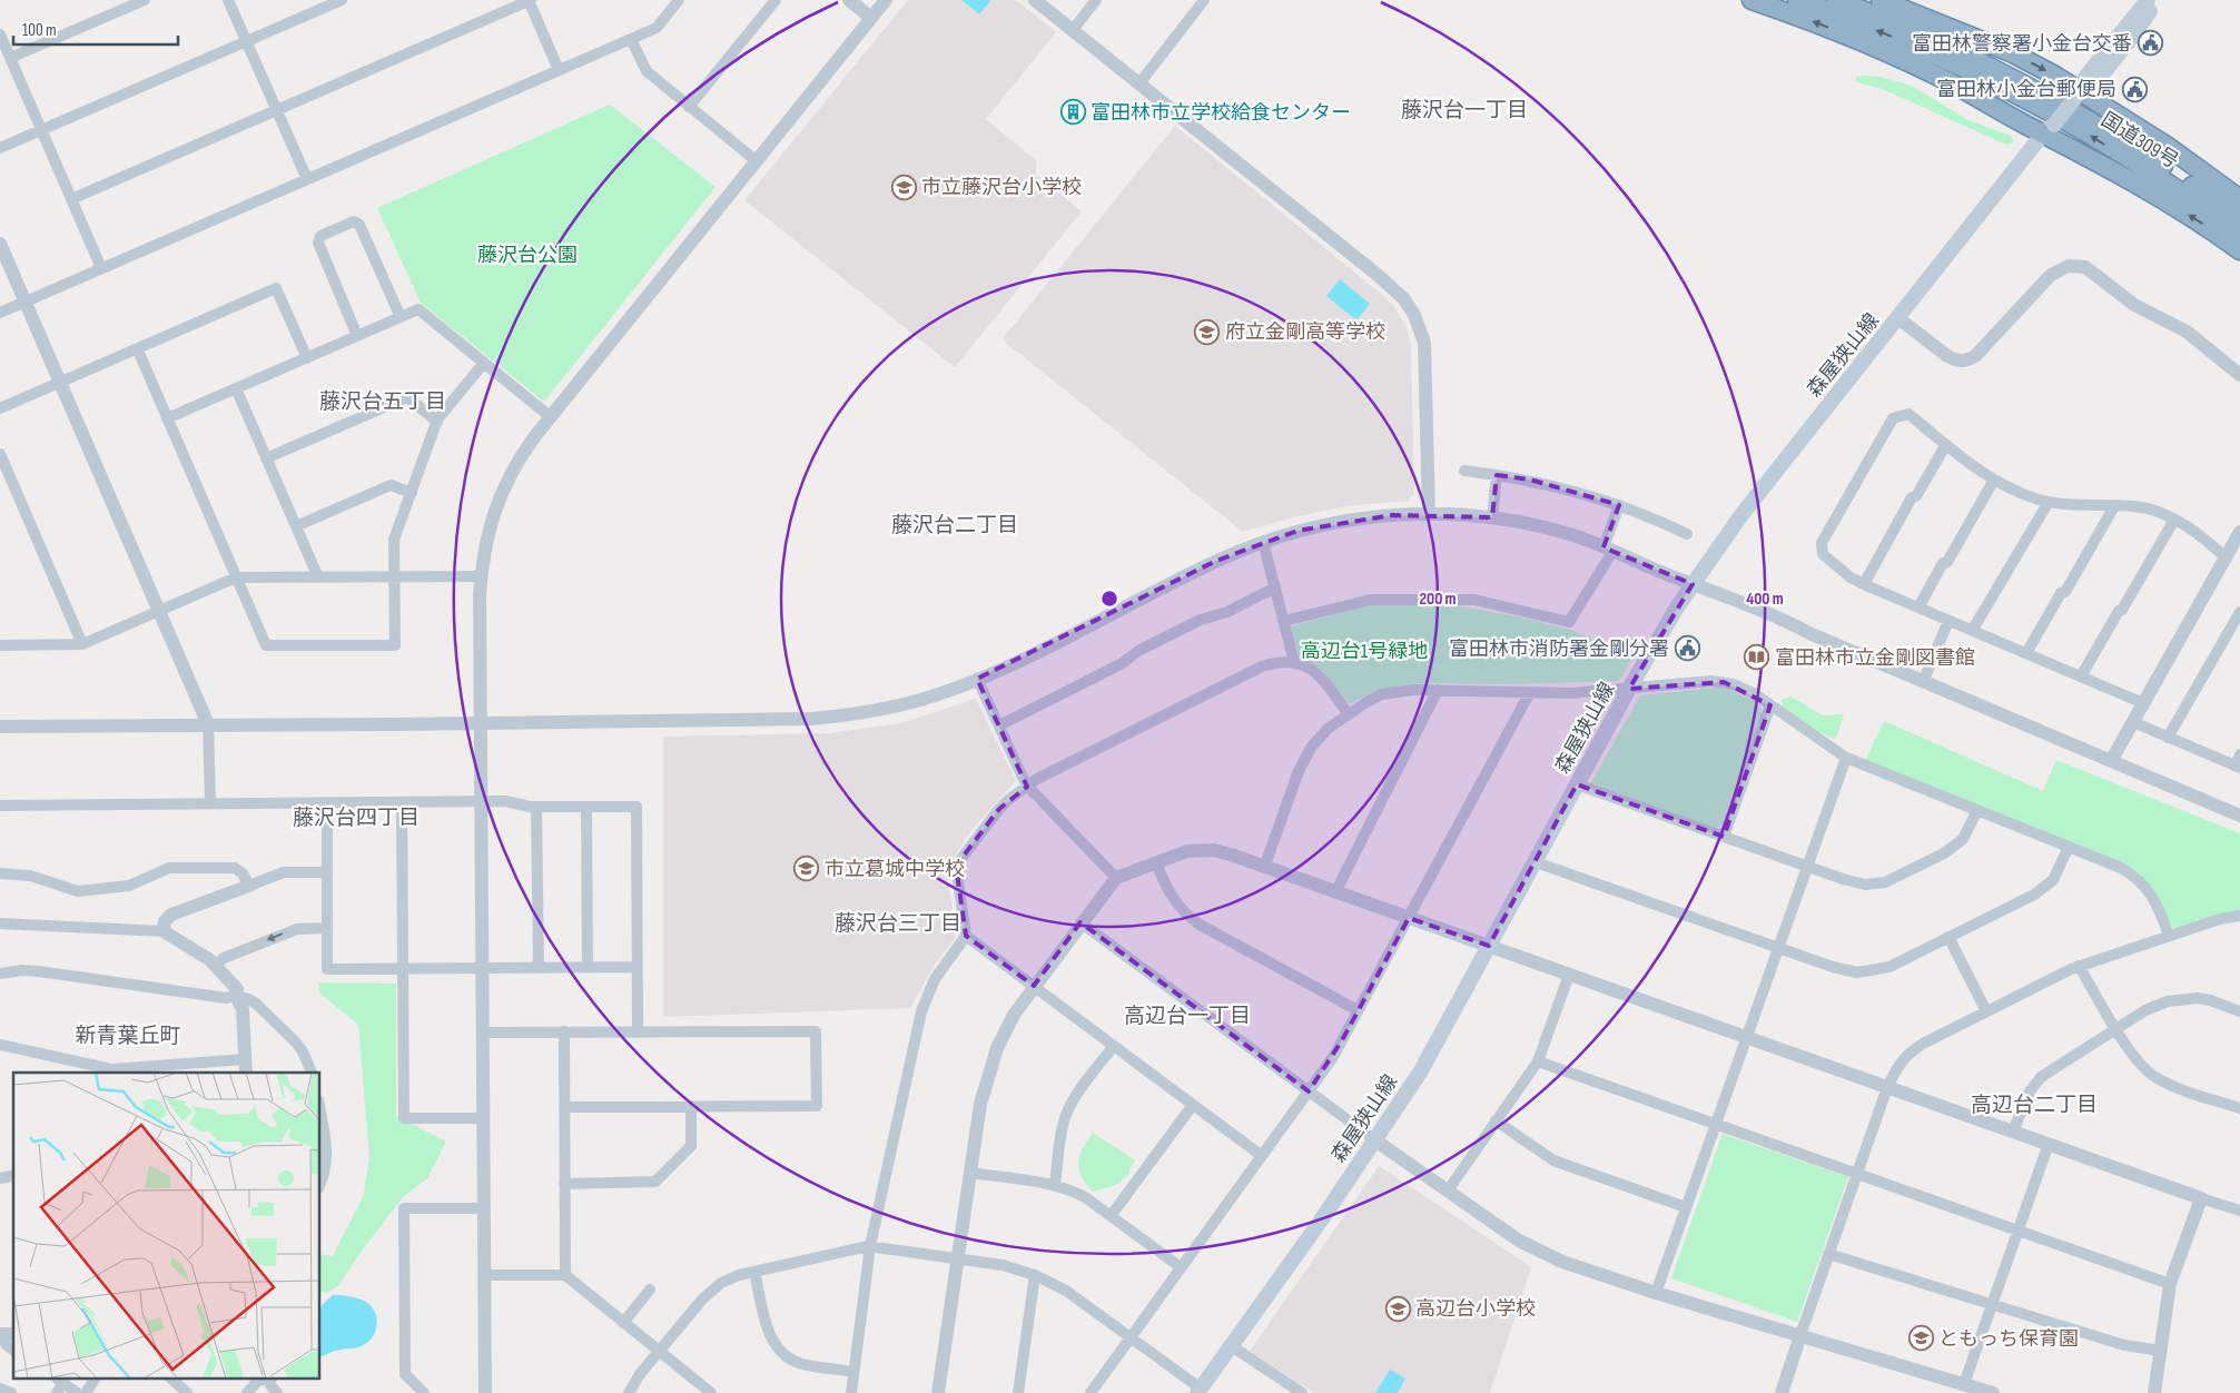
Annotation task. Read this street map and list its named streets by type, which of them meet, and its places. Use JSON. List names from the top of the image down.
{
  "streets": {
    "highway": ["国道309号"],
    "main road": ["森屋狭山線"]
  },
  "districts": [
    "藤沢台一丁目",
    "藤沢台五丁目",
    "藤沢台二丁目",
    "藤沢台四丁目",
    "藤沢台三丁目",
    "高辺台一丁目",
    "新青葉丘町",
    "高辺台二丁目"
  ],
  "parks": ["藤沢台公園", "高辺台1号緑地"],
  "places": {
    "public building": ["富田林警察署小金台交番", "富田林小金台郵便局", "富田林市消防署金剛分署"],
    "building": ["富田林市立学校給食センター"],
    "school or university": [
      "市立藤沢台小学校",
      "府立金剛高等学校",
      "市立葛城中学校",
      "高辺台小学校",
      "ともっち保育園"
    ],
    "library": ["富田林市立金剛図書館"]
  },
  "scale_bar": "100 m",
  "rings": ["200 m", "400 m"]
}
